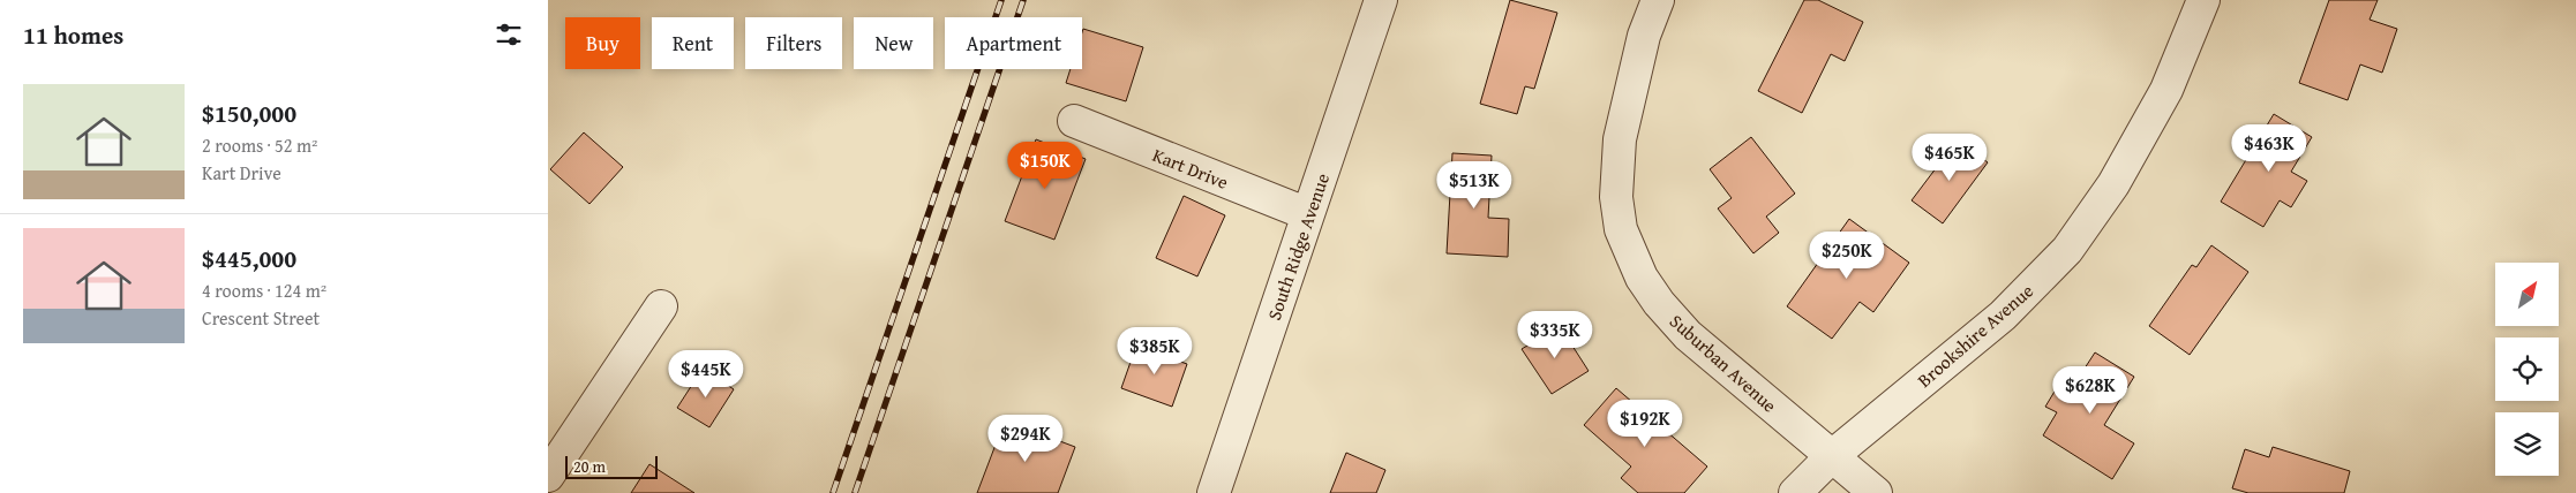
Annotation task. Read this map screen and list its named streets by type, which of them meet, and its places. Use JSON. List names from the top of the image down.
{
  "streets": {
    "street": [
      "Kart Drive",
      "South Ridge Avenue",
      "Brookshire Avenue",
      "Suburban Avenue"
    ]
  },
  "crossings": [
    ["Kart Drive", "South Ridge Avenue"],
    ["Brookshire Avenue", "Suburban Avenue"]
  ],
  "scale_bar": "20 m",
  "north": "top right",
  "page": {
    "heading": "11 homes",
    "chip": [
      "Buy",
      "Rent",
      "Filters",
      "New",
      "Apartment"
    ],
    "list": [
      {
        "name": "$150,000",
        "note": "2 rooms · 52 m² · Kart Drive"
      },
      {
        "name": "$445,000",
        "note": "4 rooms · 124 m² · Crescent Street"
      }
    ],
    "price": [
      "$463K",
      "$465K",
      "$150K",
      "$513K",
      "$250K",
      "$335K",
      "$385K",
      "$445K",
      "$628K",
      "$192K",
      "$294K"
    ],
    "scale": "20 m"
  }
}
